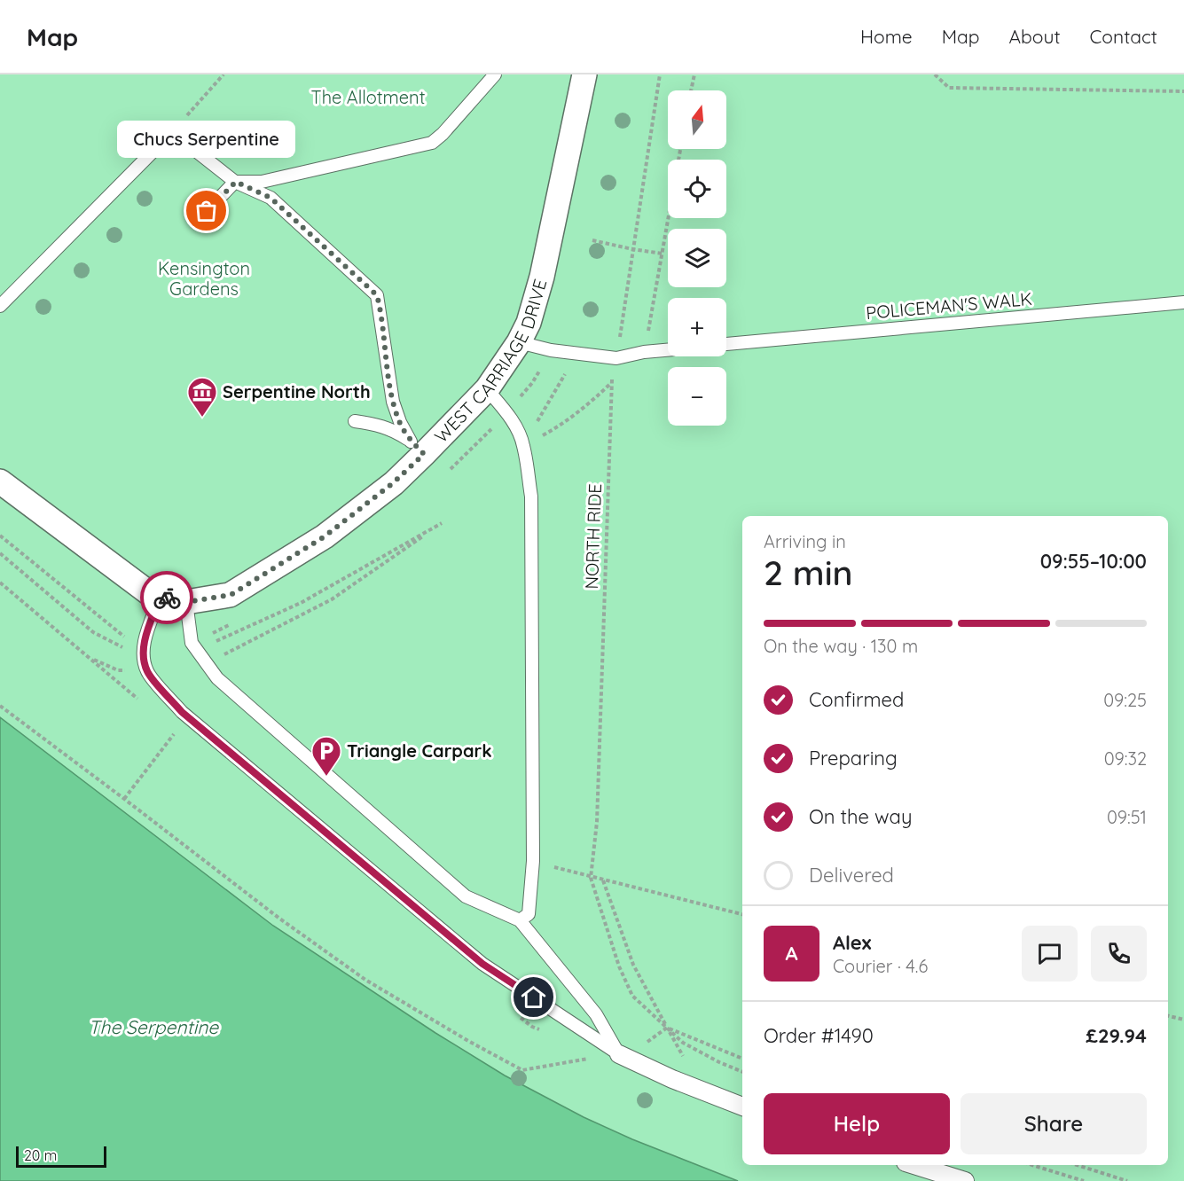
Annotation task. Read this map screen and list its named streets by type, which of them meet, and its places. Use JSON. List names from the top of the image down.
{
  "streets": {
    "street": ["WEST CARRIAGE DRIVE"],
    "lane": ["POLICEMAN'S WALK"],
    "path": ["NORTH RIDE"]
  },
  "water": ["The Serpentine"],
  "parks": ["The Allotment", "Kensington Gardens"],
  "places": {
    "other": ["Chucs Serpentine"],
    "museum": ["Serpentine North"],
    "parking": ["Triangle Carpark"]
  },
  "scale_bar": "20 m",
  "north": "top",
  "page": {
    "header": "Map",
    "nav": [
      "Home",
      "Map",
      "About",
      "Contact"
    ],
    "map_buttons": ["+", "−"],
    "bubble": "Chucs Serpentine",
    "heading": ["2 min", "Arriving in", "09:55–10:00"],
    "panel": [
      "Alex",
      "Courier · 4.6",
      "Order #1490",
      "£29.94"
    ],
    "bar": "On the way · 130 m",
    "list": [
      ["Confirmed", "09:25"],
      ["Preparing", "09:32"],
      ["On the way", "09:51"],
      "Delivered"
    ],
    "round": "A",
    "buttons": ["Help", "Share"],
    "scale": "20 m"
  }
}
